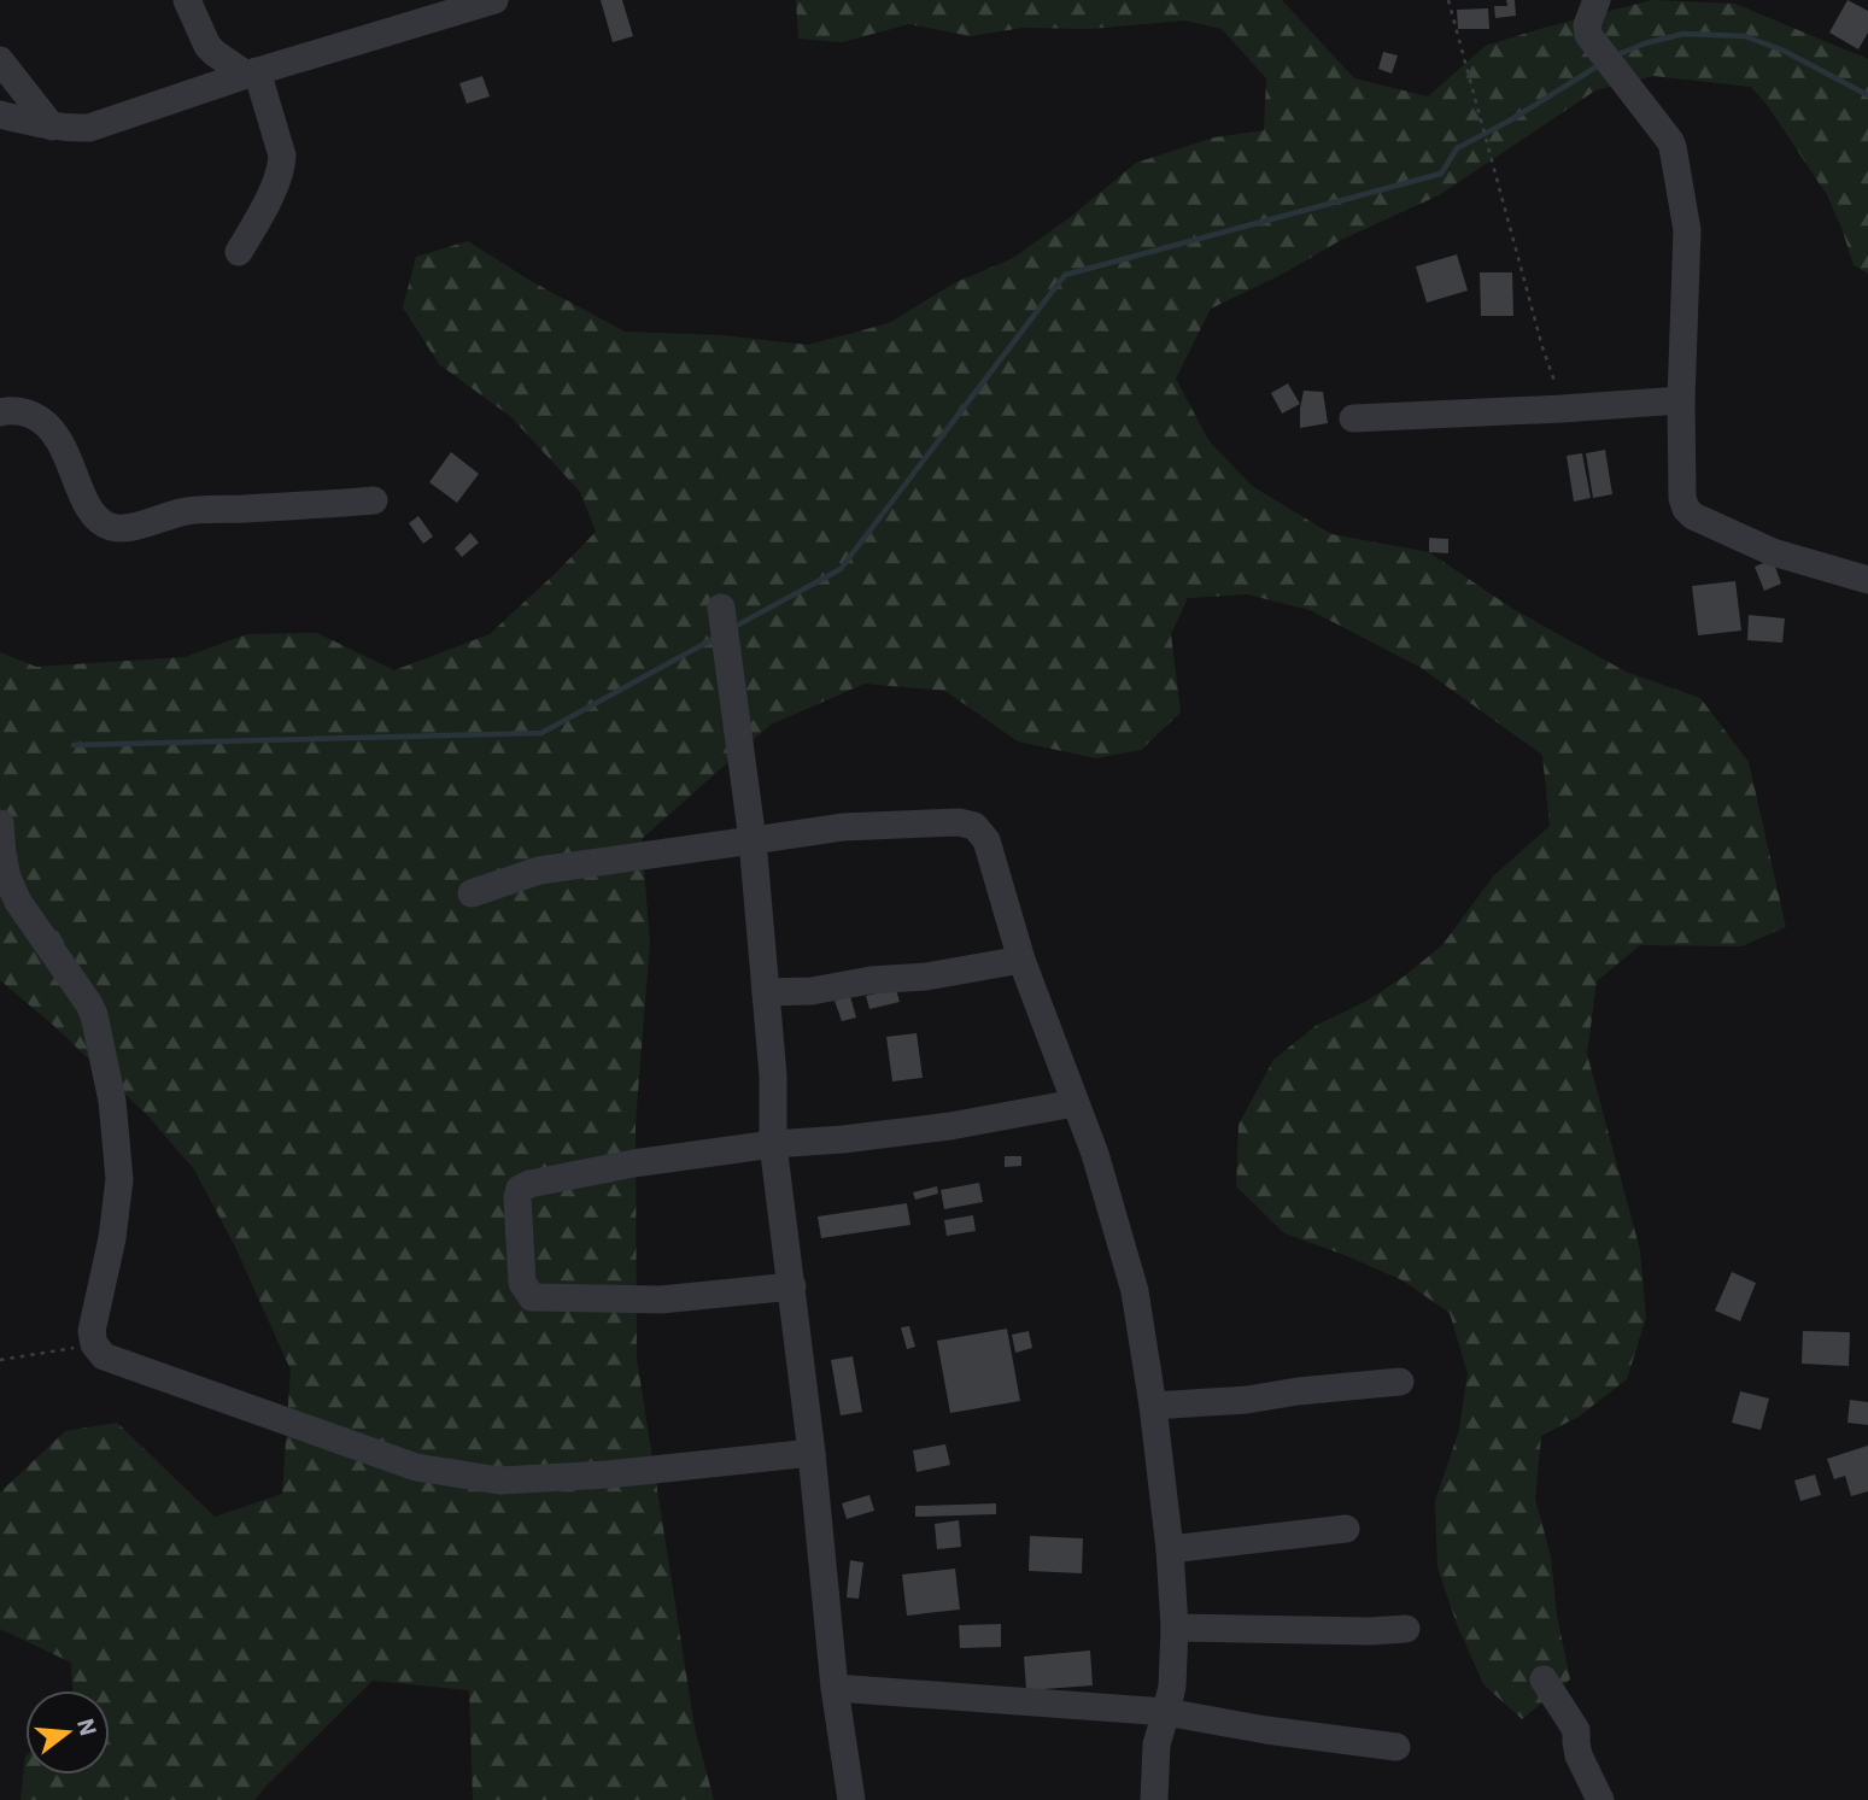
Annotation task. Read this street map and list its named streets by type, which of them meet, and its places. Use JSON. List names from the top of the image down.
{
  "north": "right"
}
